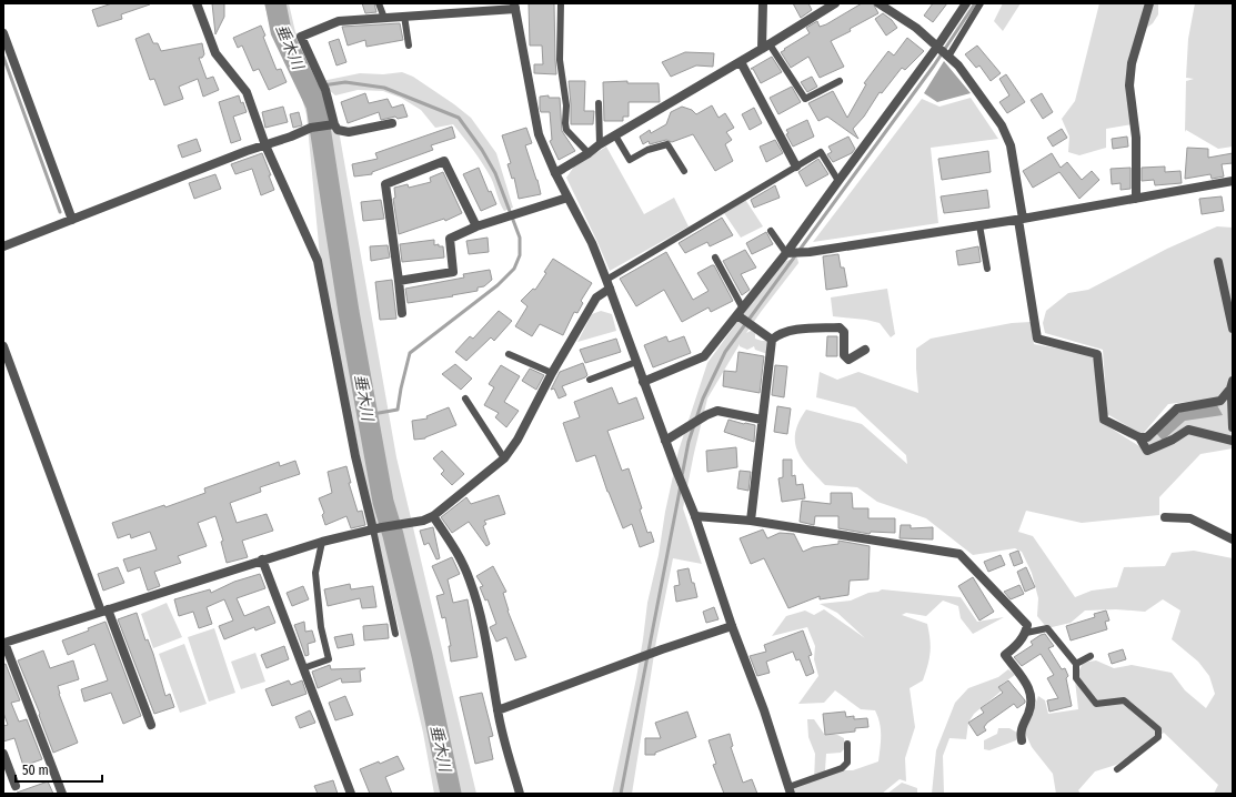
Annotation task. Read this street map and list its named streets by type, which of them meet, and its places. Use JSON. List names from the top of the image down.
{
  "water": ["垂木川"],
  "scale_bar": "50 m"
}
